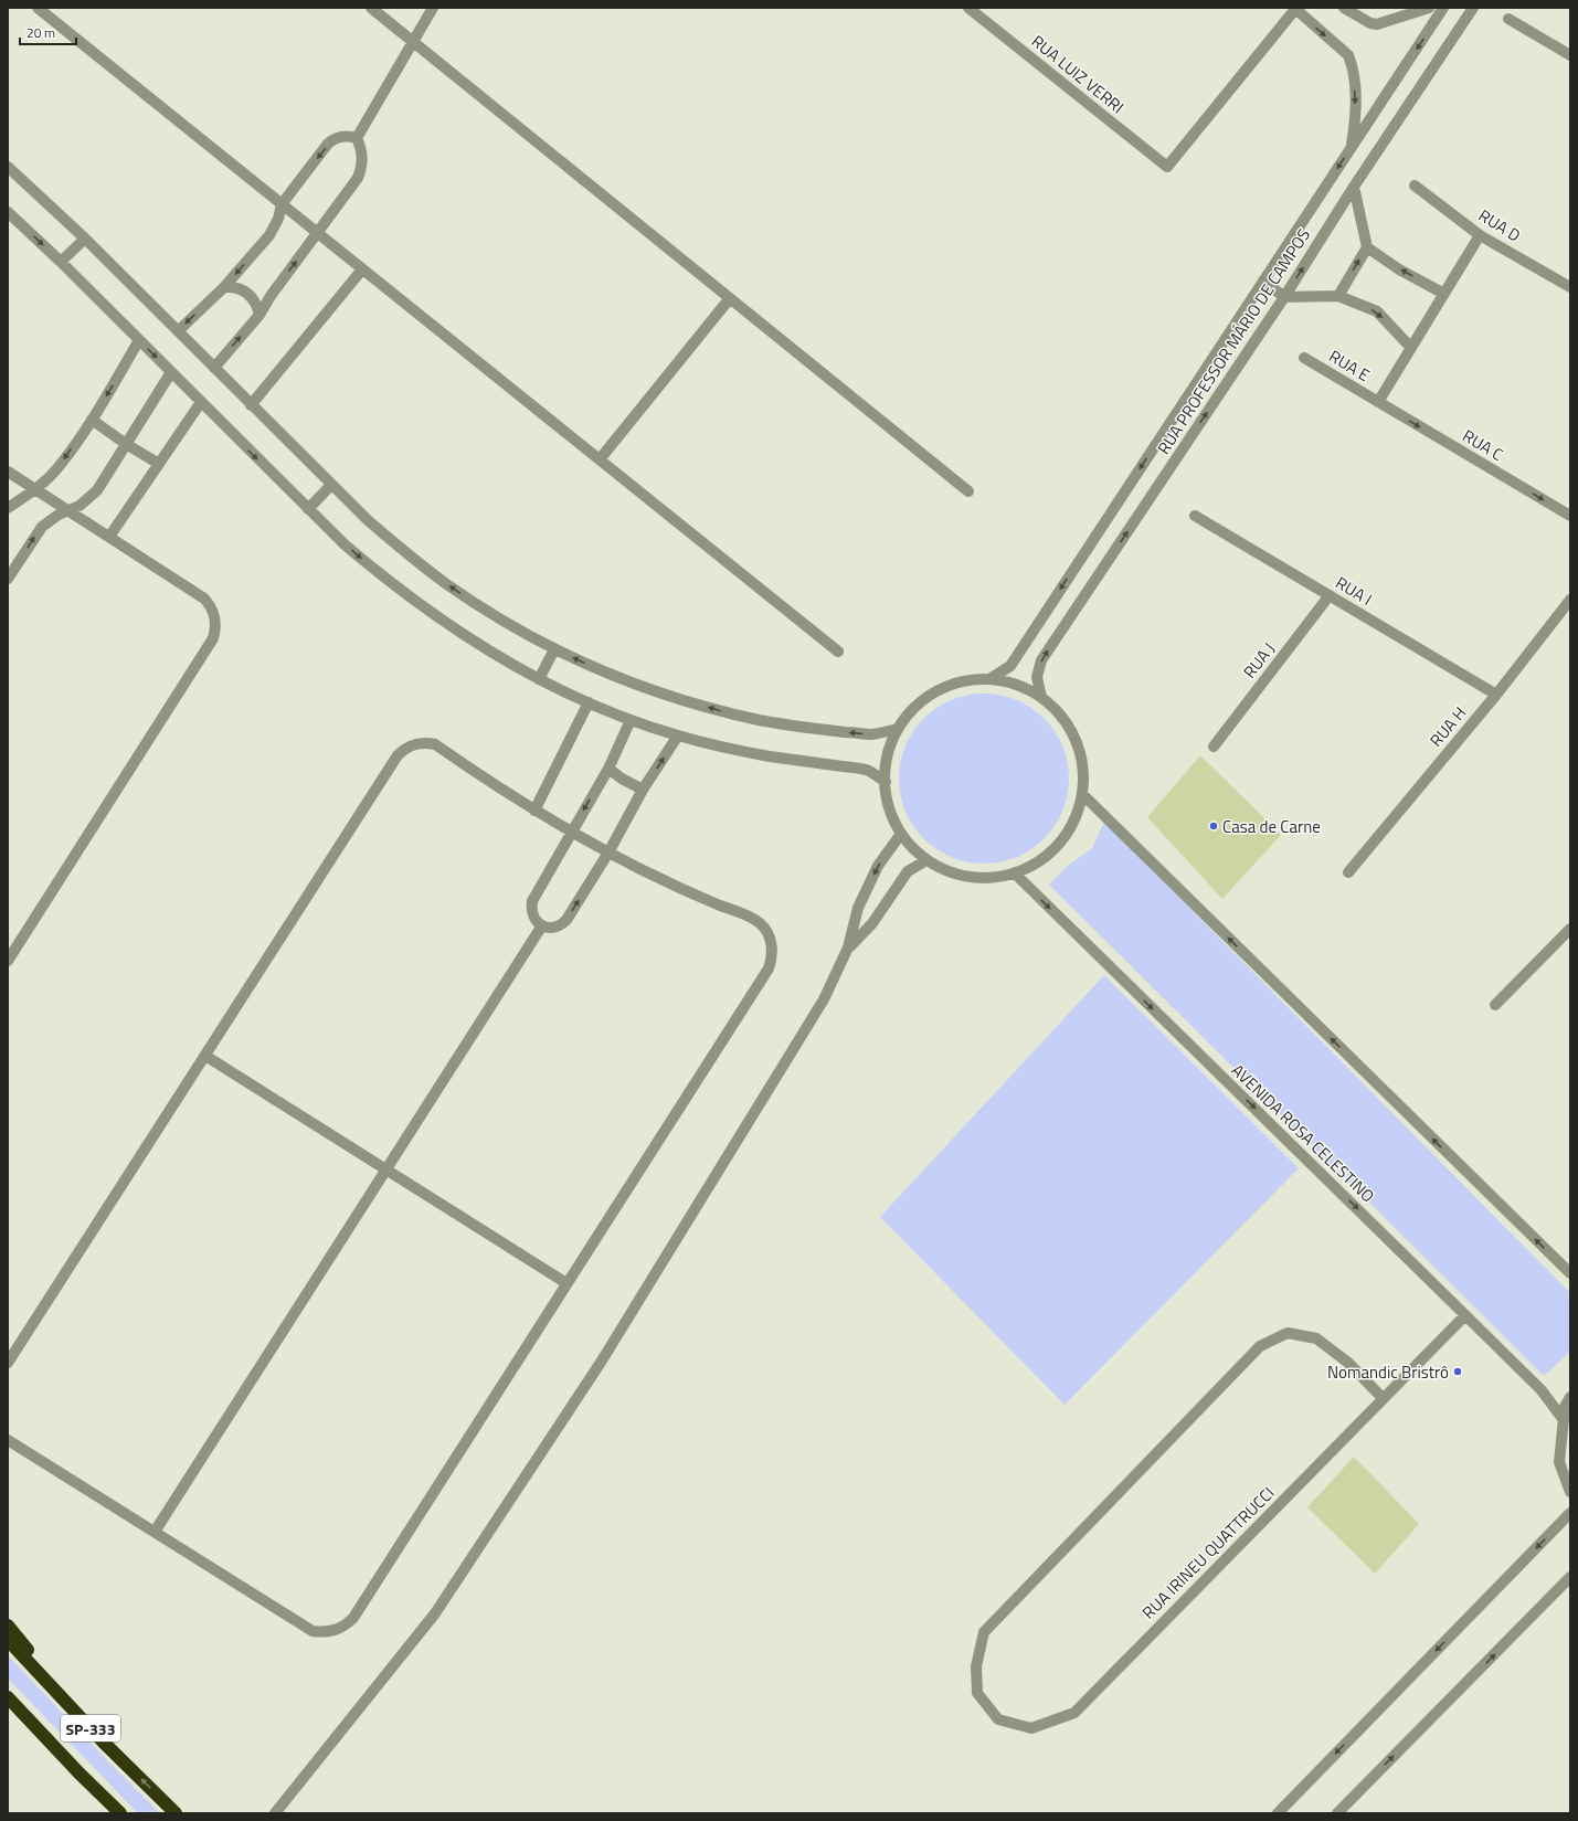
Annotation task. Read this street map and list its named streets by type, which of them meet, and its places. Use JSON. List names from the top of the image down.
{
  "streets": {
    "highway": ["SP-333"],
    "street": [
      "RUA LUIZ VERRI",
      "RUA D",
      "RUA PROFESSOR MÁRIO DE CAMPOS",
      "RUA E",
      "RUA C",
      "RUA I",
      "RUA J",
      "RUA H",
      "AVENIDA ROSA CELESTINO",
      "RUA IRINEU QUATTRUCCI"
    ]
  },
  "crossings": [
    ["RUA E", "RUA C"],
    ["RUA I", "RUA J"],
    ["RUA I", "RUA H"],
    ["AVENIDA ROSA CELESTINO", "RUA IRINEU QUATTRUCCI"]
  ],
  "one_way": ["RUA C", "AVENIDA ROSA CELESTINO"],
  "places": ["Casa de Carne", "Nomandic Bristrô"],
  "scale_bar": "20 m"
}
